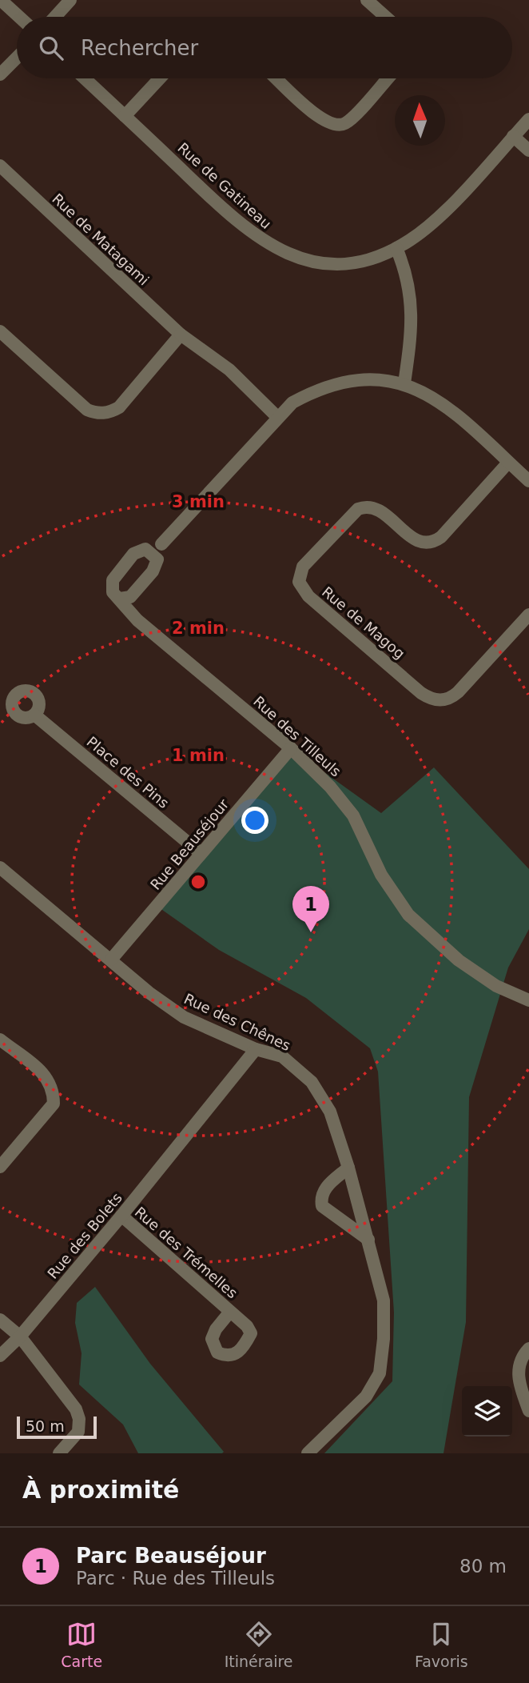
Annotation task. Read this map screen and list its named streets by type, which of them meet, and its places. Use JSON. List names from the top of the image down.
{
  "streets": {
    "street": [
      "Rue de Gatineau",
      "Rue de Matagami",
      "Rue de Magog",
      "Rue des Tilleuls",
      "Place des Pins",
      "Rue Beauséjour",
      "Rue des Chênes",
      "Rue des Bolets",
      "Rue des Trémelles"
    ]
  },
  "crossings": [
    ["Rue des Tilleuls", "Rue Beauséjour"],
    ["Place des Pins", "Rue Beauséjour"],
    ["Rue Beauséjour", "Rue des Chênes"],
    ["Rue des Chênes", "Rue des Bolets"],
    ["Rue des Bolets", "Rue des Trémelles"]
  ],
  "scale_bar": "50 m",
  "north": "top",
  "page": {
    "search": "Rechercher",
    "pins": "1",
    "scale": "50 m",
    "heading": "À proximité",
    "list": [
      {
        "mark": "1",
        "name": "Parc Beauséjour",
        "note": "Parc · Rue des Tilleuls",
        "value": "80 m"
      }
    ],
    "nav": ["Carte", "Itinéraire", "Favoris"]
  },
  "rings": ["3 min", "2 min", "1 min"]
}
